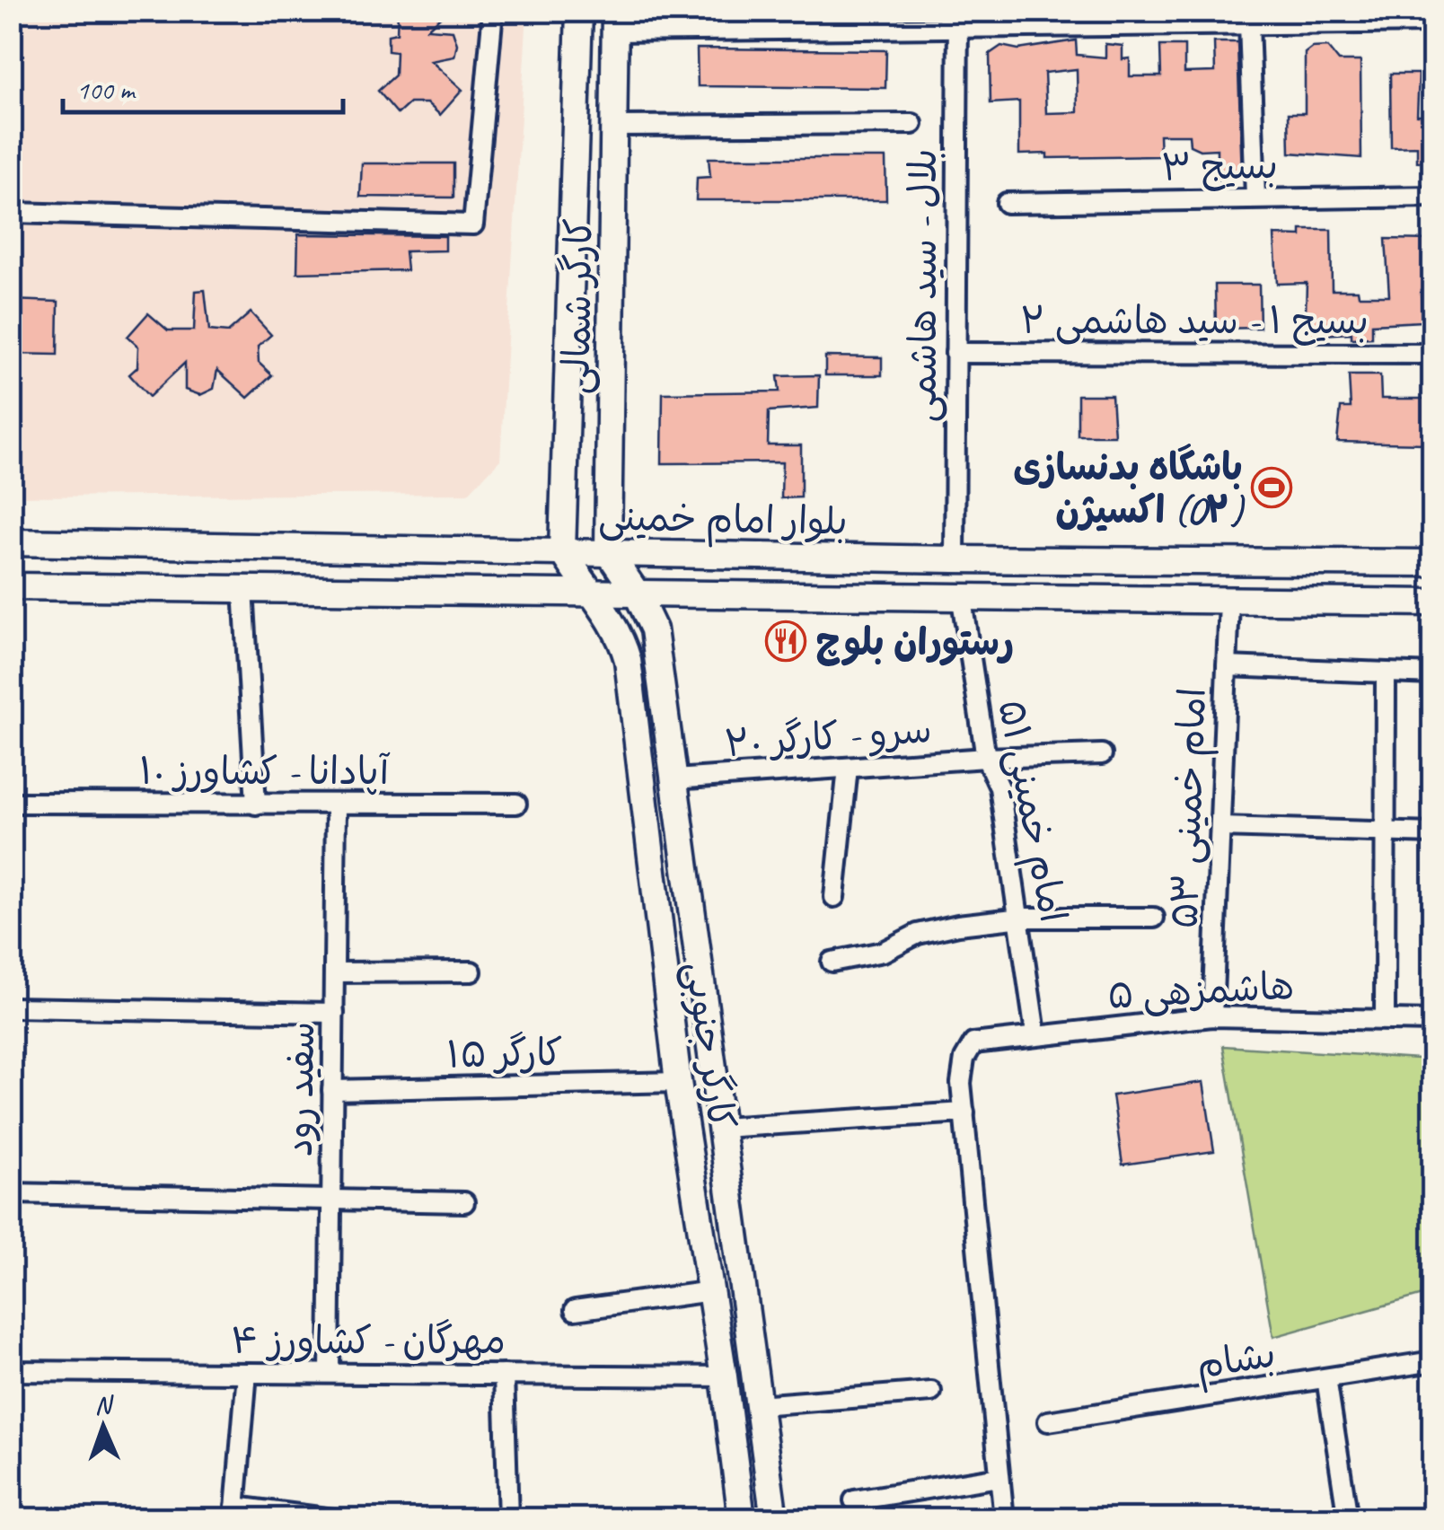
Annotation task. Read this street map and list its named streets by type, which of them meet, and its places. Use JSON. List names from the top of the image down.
{
  "streets": {
    "main road": ["کارگر شمالی", "بلوار امام خمینی", "کارگر جنوبی"],
    "street": [
      "بسیج ۳",
      "بلال - سید هاشمی",
      "بسیج ۱ - سید هاشمی ۲",
      "سرو - کارگر ۲۰",
      "آپادانا - کشاورز ۱۰",
      "امام خمینی ۵۳",
      "امام خمینی ۵۱",
      "هاشمزهی ۵",
      "کارگر ۱۵",
      "سفید رود",
      "مهرگان - کشاورز ۴",
      "بشام"
    ]
  },
  "crossings": [
    ["بلال - سید هاشمی", "بسیج ۱ - سید هاشمی ۲"],
    ["بلال - سید هاشمی", "بلوار امام خمینی"],
    ["کارگر شمالی", "بلوار امام خمینی"],
    ["بلوار امام خمینی", "امام خمینی ۵۳"],
    ["بلوار امام خمینی", "امام خمینی ۵۱"],
    ["بلوار امام خمینی", "کارگر جنوبی"],
    ["سرو - کارگر ۲۰", "امام خمینی ۵۱"],
    ["سرو - کارگر ۲۰", "کارگر جنوبی"],
    ["آپادانا - کشاورز ۱۰", "سفید رود"],
    ["امام خمینی ۵۳", "هاشمزهی ۵"],
    ["امام خمینی ۵۱", "هاشمزهی ۵"],
    ["کارگر جنوبی", "کارگر ۱۵"],
    ["کارگر جنوبی", "مهرگان - کشاورز ۴"],
    ["کارگر ۱۵", "سفید رود"],
    ["سفید رود", "مهرگان - کشاورز ۴"]
  ],
  "places": {
    "sports": ["باشگاه بدنسازی اکسیژن (O۲)"],
    "restaurant": ["رستوران بلوچ"]
  },
  "scale_bar": "100 m",
  "north": "top"
}
